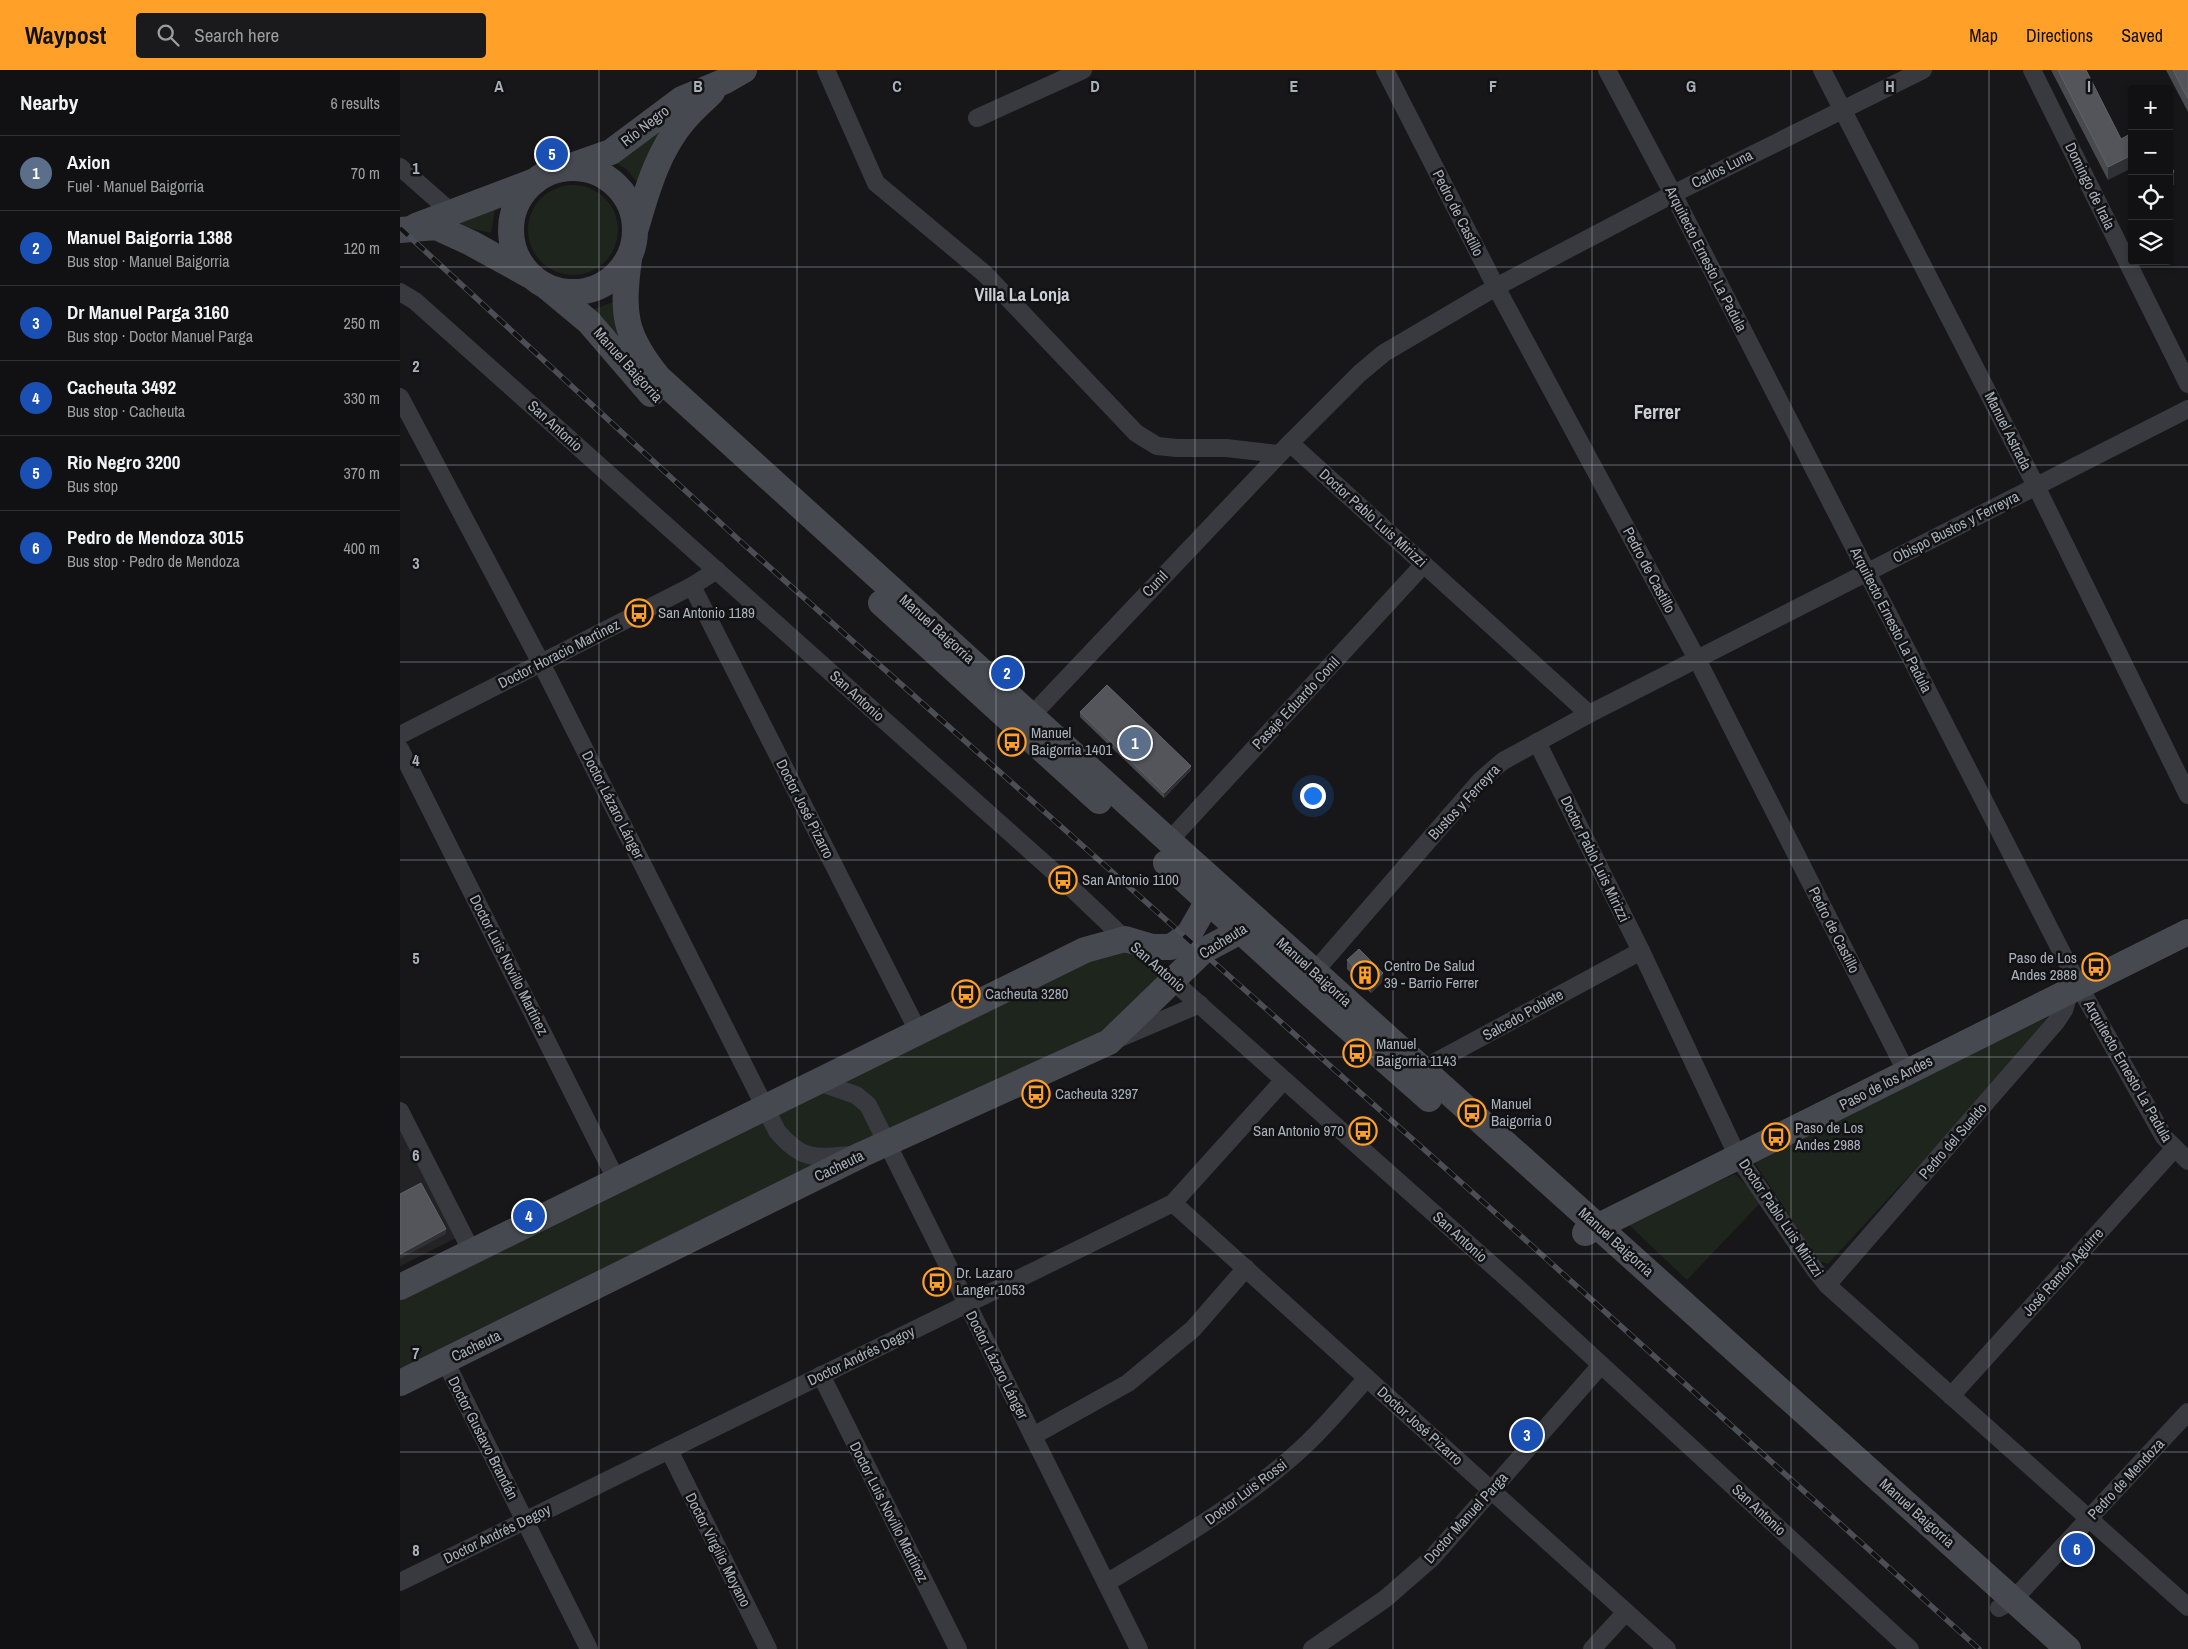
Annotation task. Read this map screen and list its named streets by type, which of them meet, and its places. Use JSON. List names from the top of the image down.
{
  "streets": {
    "main road": [
      "Río Negro",
      "Manuel Baigorria",
      "San Antonio",
      "Cacheuta",
      "Paso de los Andes"
    ],
    "street": [
      "Carlos Luna",
      "Domingo de Irala",
      "Pedro de Castillo",
      "Arquitecto Ernesto La Padula",
      "Manuel Astrada",
      "Doctor Pablo Luis Mirizzi",
      "Obispo Bustos y Ferreyra",
      "Cunil",
      "Doctor Horacio Martinez",
      "Pasaje Eduardo Conil",
      "Bustos y Ferreyra",
      "Doctor Lázaro Lánger",
      "Doctor José Pizarro",
      "Doctor Luis Novillo Martínez",
      "Salcedo Poblete",
      "Pedro del Sueldo",
      "José Ramón Aguirre",
      "Doctor Andrés Degoy",
      "Doctor Gustavo Brandán",
      "Pedro de Mendoza",
      "Doctor Luis Rossi",
      "Doctor Manuel Parga",
      "Doctor Virgilio Moyano"
    ]
  },
  "crossings": [
    ["Río Negro", "Manuel Baigorria"],
    ["Carlos Luna", "Pedro de Castillo"],
    ["Carlos Luna", "Arquitecto Ernesto La Padula"],
    ["Carlos Luna", "Manuel Astrada"],
    ["Carlos Luna", "Doctor Pablo Luis Mirizzi"],
    ["Carlos Luna", "Cunil"],
    ["Pedro de Castillo", "Obispo Bustos y Ferreyra"],
    ["Pedro de Castillo", "Bustos y Ferreyra"],
    ["Pedro de Castillo", "Paso de los Andes"],
    ["Arquitecto Ernesto La Padula", "Obispo Bustos y Ferreyra"],
    ["Arquitecto Ernesto La Padula", "Paso de los Andes"],
    ["Arquitecto Ernesto La Padula", "Pedro del Sueldo"],
    ["Arquitecto Ernesto La Padula", "José Ramón Aguirre"],
    ["Manuel Baigorria", "Cunil"],
    ["Manuel Baigorria", "Pasaje Eduardo Conil"],
    ["Manuel Baigorria", "Bustos y Ferreyra"],
    ["Manuel Baigorria", "Cacheuta"],
    ["Manuel Baigorria", "Salcedo Poblete"],
    ["Manuel Baigorria", "Paso de los Andes"],
    ["Manuel Baigorria", "Pedro de Mendoza"],
    ["San Antonio", "Doctor Horacio Martinez"],
    ["San Antonio", "Cacheuta"],
    ["San Antonio", "Doctor Andrés Degoy"],
    ["San Antonio", "Doctor Manuel Parga"],
    ["Manuel Astrada", "Obispo Bustos y Ferreyra"],
    ["Doctor Pablo Luis Mirizzi", "Cunil"],
    ["Doctor Pablo Luis Mirizzi", "Pasaje Eduardo Conil"],
    ["Doctor Pablo Luis Mirizzi", "Bustos y Ferreyra"],
    ["Doctor Pablo Luis Mirizzi", "Salcedo Poblete"],
    ["Doctor Pablo Luis Mirizzi", "Paso de los Andes"],
    ["Doctor Pablo Luis Mirizzi", "Pedro del Sueldo"],
    ["Doctor Pablo Luis Mirizzi", "José Ramón Aguirre"],
    ["Doctor Pablo Luis Mirizzi", "Pedro de Mendoza"],
    ["Obispo Bustos y Ferreyra", "Bustos y Ferreyra"],
    ["Doctor Horacio Martinez", "Doctor Lázaro Lánger"],
    ["Doctor Horacio Martinez", "Doctor José Pizarro"],
    ["Doctor Lázaro Lánger", "Cacheuta"],
    ["Doctor Lázaro Lánger", "Doctor Andrés Degoy"],
    ["Doctor Lázaro Lánger", "Doctor Luis Rossi"],
    ["Doctor José Pizarro", "Doctor Andrés Degoy"],
    ["Doctor José Pizarro", "Doctor Luis Rossi"],
    ["Doctor José Pizarro", "Doctor Manuel Parga"],
    ["Cacheuta", "Doctor Gustavo Brandán"],
    ["Doctor Luis Novillo Martínez", "Doctor Andrés Degoy"],
    ["Paso de los Andes", "Pedro del Sueldo"],
    ["Doctor Andrés Degoy", "Doctor Gustavo Brandán"],
    ["Doctor Andrés Degoy", "Doctor Virgilio Moyano"]
  ],
  "districts": ["Villa La Lonja", "Ferrer"],
  "places": {
    "bus stop": [
      "San Antonio 1189",
      "Manuel Baigorria 1401",
      "San Antonio 1100",
      "Paso de Los Andes 2888",
      "Cacheuta 3280",
      "Manuel Baigorria 1143",
      "Cacheuta 3297",
      "Manuel Baigorria 0",
      "San Antonio 970",
      "Paso de Los Andes 2988",
      "Dr. Lazaro Langer 1053"
    ],
    "building": ["Centro De Salud 39 - Barrio Ferrer"]
  },
  "page": {
    "header": "Waypost",
    "search": "Search here",
    "nav": ["Map", "Directions", "Saved"],
    "heading": ["Nearby", "6 results"],
    "map_buttons": ["+", "−"],
    "list": [
      {
        "mark": "1",
        "name": "Axion",
        "note": "Fuel · Manuel Baigorria",
        "value": "70 m"
      },
      {
        "mark": "2",
        "name": "Manuel Baigorria 1388",
        "note": "Bus stop · Manuel Baigorria",
        "value": "120 m"
      },
      {
        "mark": "3",
        "name": "Dr Manuel Parga 3160",
        "note": "Bus stop · Doctor Manuel Parga",
        "value": "250 m"
      },
      {
        "mark": "4",
        "name": "Cacheuta 3492",
        "note": "Bus stop · Cacheuta",
        "value": "330 m"
      },
      {
        "mark": "5",
        "name": "Rio Negro 3200",
        "note": "Bus stop",
        "value": "370 m"
      },
      {
        "mark": "6",
        "name": "Pedro de Mendoza 3015",
        "note": "Bus stop · Pedro de Mendoza",
        "value": "400 m"
      }
    ],
    "pins": [
      "5",
      "2",
      "1",
      "4",
      "3",
      "6"
    ]
  },
  "grid": {
    "columns": [
      "A",
      "B",
      "C",
      "D",
      "E",
      "F",
      "G",
      "H",
      "I"
    ],
    "rows": [
      "1",
      "2",
      "3",
      "4",
      "5",
      "6",
      "7",
      "8"
    ]
  }
}
